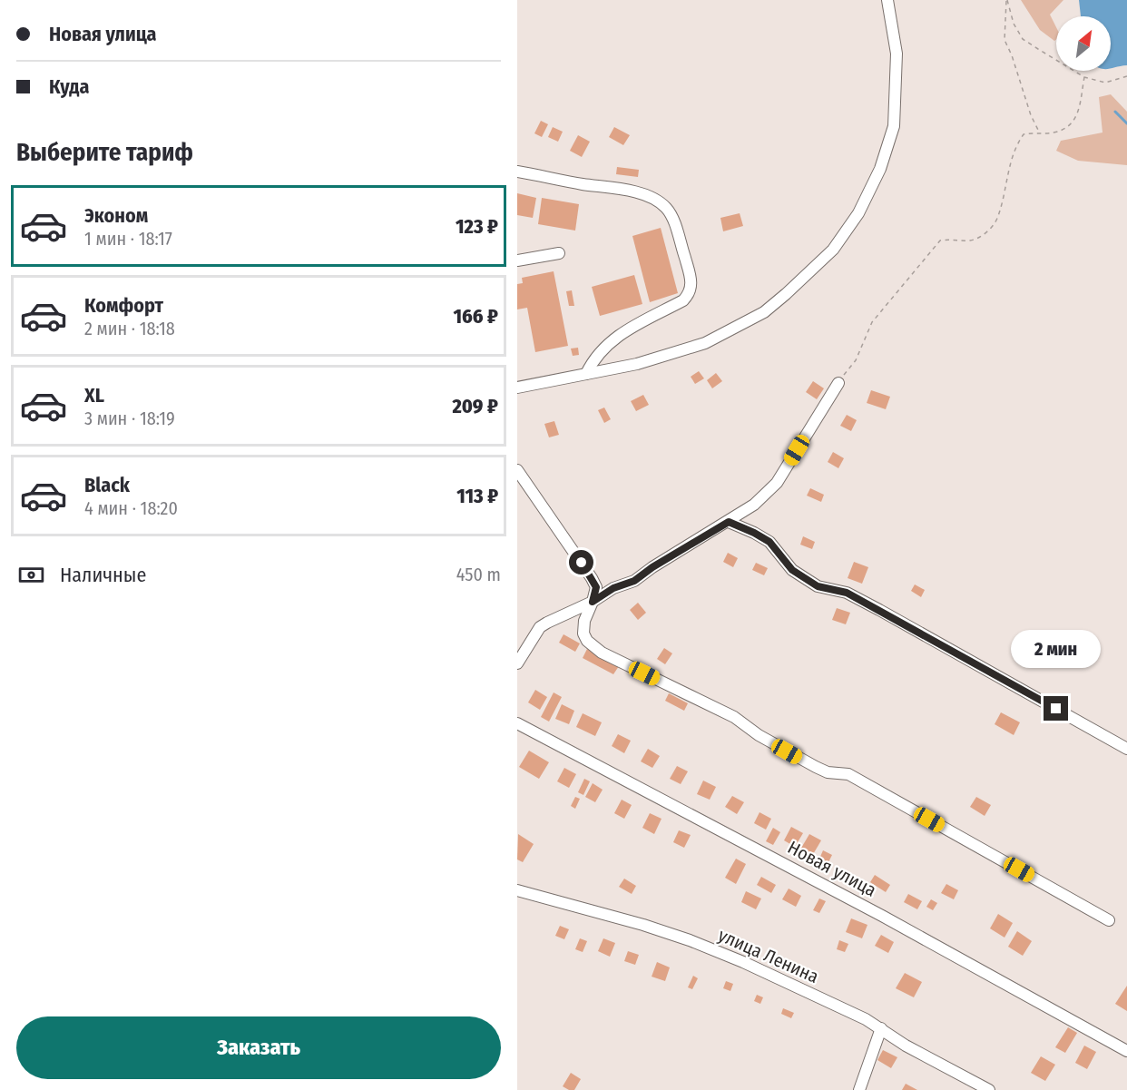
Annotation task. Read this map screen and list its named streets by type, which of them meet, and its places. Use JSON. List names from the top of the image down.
{
  "streets": {
    "street": ["Новая улица", "улица Ленина"]
  },
  "north": "top right",
  "page": {
    "banner": ["Новая улица", "Куда"],
    "heading": "Выберите тариф",
    "list": [
      {
        "name": "Эконом",
        "note": "1 мин · 18:17",
        "value": "123 ₽"
      },
      {
        "name": "Комфорт",
        "note": "2 мин · 18:18",
        "value": "166 ₽"
      },
      {
        "name": "XL",
        "note": "3 мин · 18:19",
        "value": "209 ₽"
      },
      {
        "name": "Black",
        "note": "4 мин · 18:20",
        "value": "113 ₽"
      }
    ],
    "pay": ["Наличные", "450 m"],
    "bubble": "2 мин",
    "buttons": "Заказать"
  }
}
